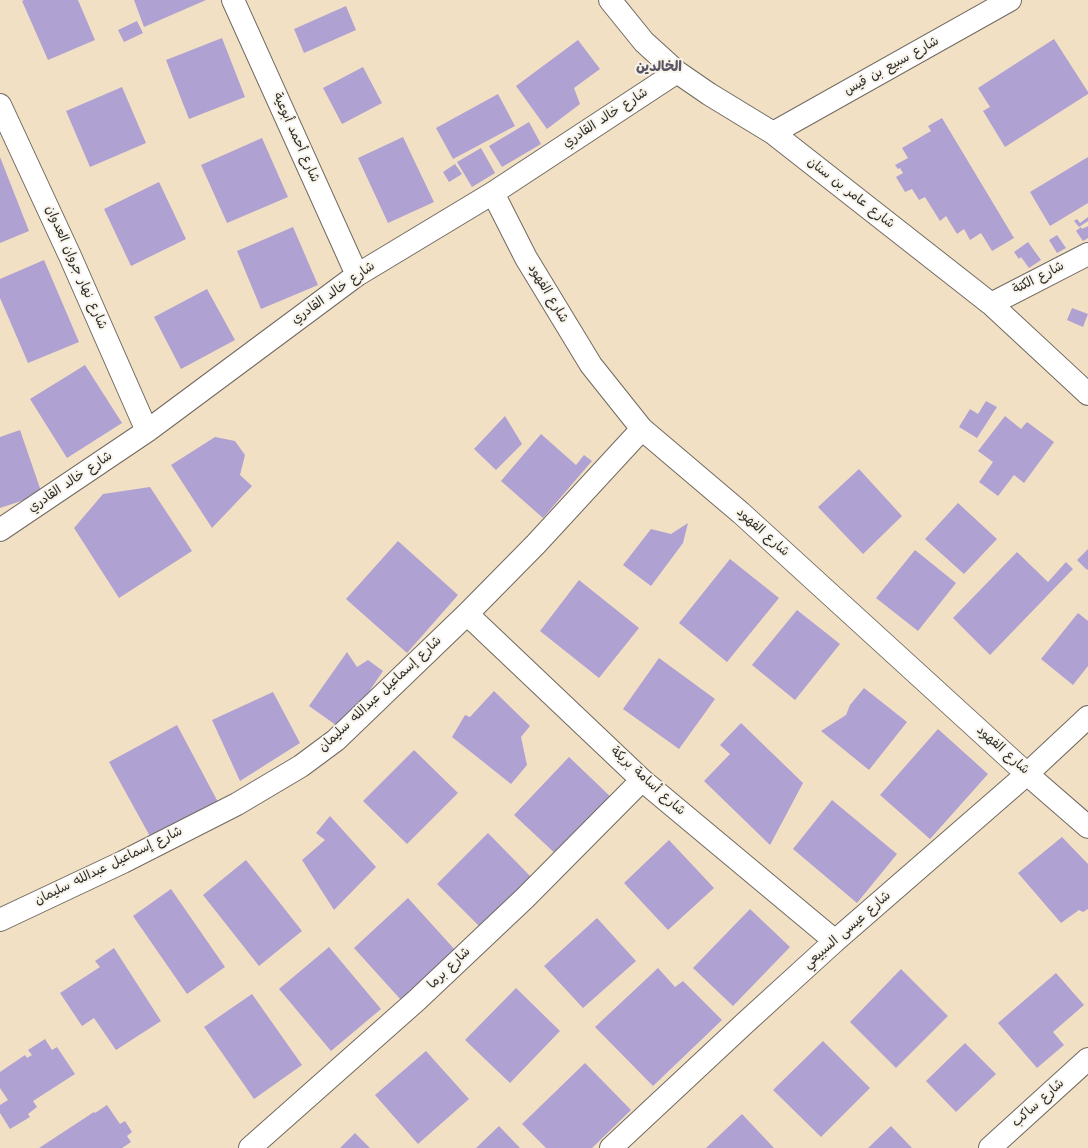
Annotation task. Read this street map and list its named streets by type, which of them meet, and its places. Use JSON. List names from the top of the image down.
{
  "streets": {
    "street": [
      "شارع سبيع بن قيس",
      "شارع خالد القادري",
      "شارع أحمد أبوعية",
      "شارع عامر بن سنان",
      "شارع نهار جروان العدوان",
      "شارع الكتة",
      "شارع الفهود",
      "شارع إسماعيل عبدالله سليمان",
      "شارع أسامة بريكة",
      "شارع عيسى السبيعي",
      "شارع برما",
      "شارع ساكب"
    ]
  },
  "crossings": [
    ["شارع سبيع بن قيس", "شارع عامر بن سنان"],
    ["شارع خالد القادري", "شارع أحمد أبوعية"],
    ["شارع خالد القادري", "شارع عامر بن سنان"],
    ["شارع خالد القادري", "شارع نهار جروان العدوان"],
    ["شارع خالد القادري", "شارع الفهود"],
    ["شارع عامر بن سنان", "شارع الكتة"],
    ["شارع الفهود", "شارع إسماعيل عبدالله سليمان"],
    ["شارع الفهود", "شارع عيسى السبيعي"],
    ["شارع إسماعيل عبدالله سليمان", "شارع أسامة بريكة"],
    ["شارع أسامة بريكة", "شارع عيسى السبيعي"],
    ["شارع أسامة بريكة", "شارع برما"]
  ],
  "districts": ["الخالدين"]
}
